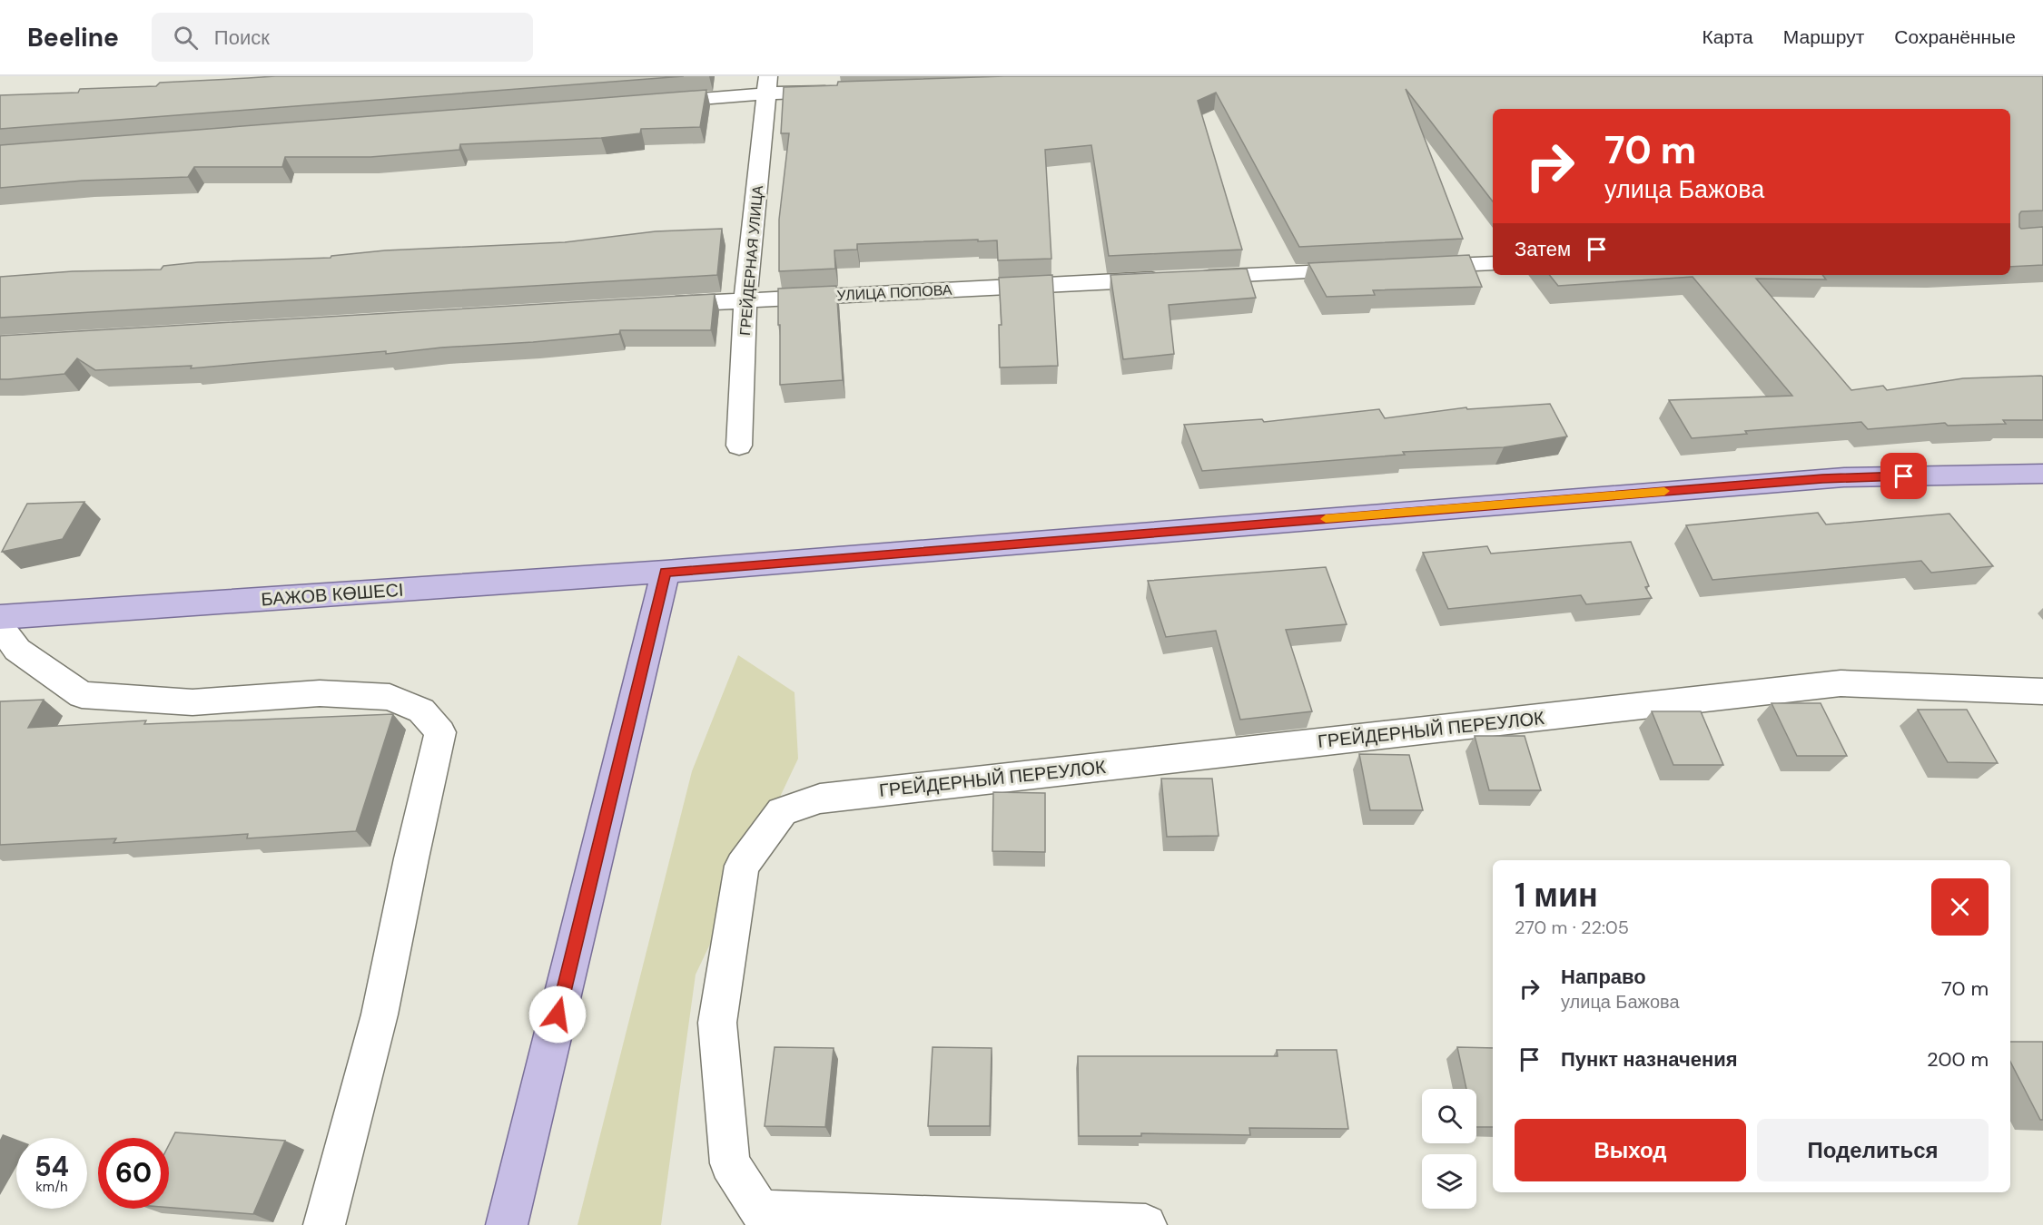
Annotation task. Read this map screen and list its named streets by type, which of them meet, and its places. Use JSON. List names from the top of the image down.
{
  "streets": {
    "main road": ["БАЖОВ КӨШЕСІ"],
    "street": ["ГРЕЙДЕРНАЯ УЛИЦА", "УЛИЦА ПОПОВА", "ГРЕЙДЕРНЫЙ ПЕРЕУЛОК"]
  },
  "crossings": [
    ["ГРЕЙДЕРНАЯ УЛИЦА", "УЛИЦА ПОПОВА"]
  ],
  "page": {
    "header": "Beeline",
    "search": "Поиск",
    "nav": ["Карта", "Маршрут", "Сохранённые"],
    "turn": ["70 m", "улица Бажова"],
    "then": "Затем",
    "heading": ["1 мин", "270 m · 22:05"],
    "list": [
      {
        "name": "Направо",
        "note": "улица Бажова",
        "value": "70 m"
      },
      {
        "name": "Пункт назначения",
        "value": "200 m"
      }
    ],
    "buttons": ["Выход", "Поделиться"],
    "speed": "54 km/h",
    "limit": "60"
  }
}
